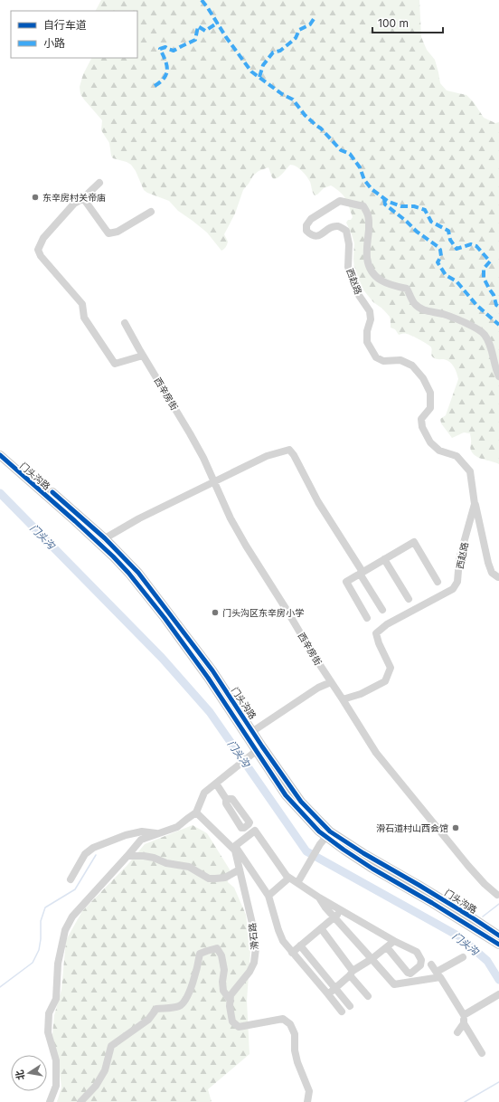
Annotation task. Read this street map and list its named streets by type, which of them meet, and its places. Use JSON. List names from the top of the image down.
{
  "streets": {
    "main road": ["门头沟路"],
    "street": ["西赵路", "西辛房街", "滑石路"]
  },
  "crossings": [
    ["西赵路", "西辛房街"]
  ],
  "water": ["门头沟"],
  "places": ["东辛房村关帝庙", "门头沟区东辛房小学", "滑石道村山西会馆"],
  "legend": ["自行车道", "小路"],
  "scale_bar": "100 m",
  "north": "left"
}
